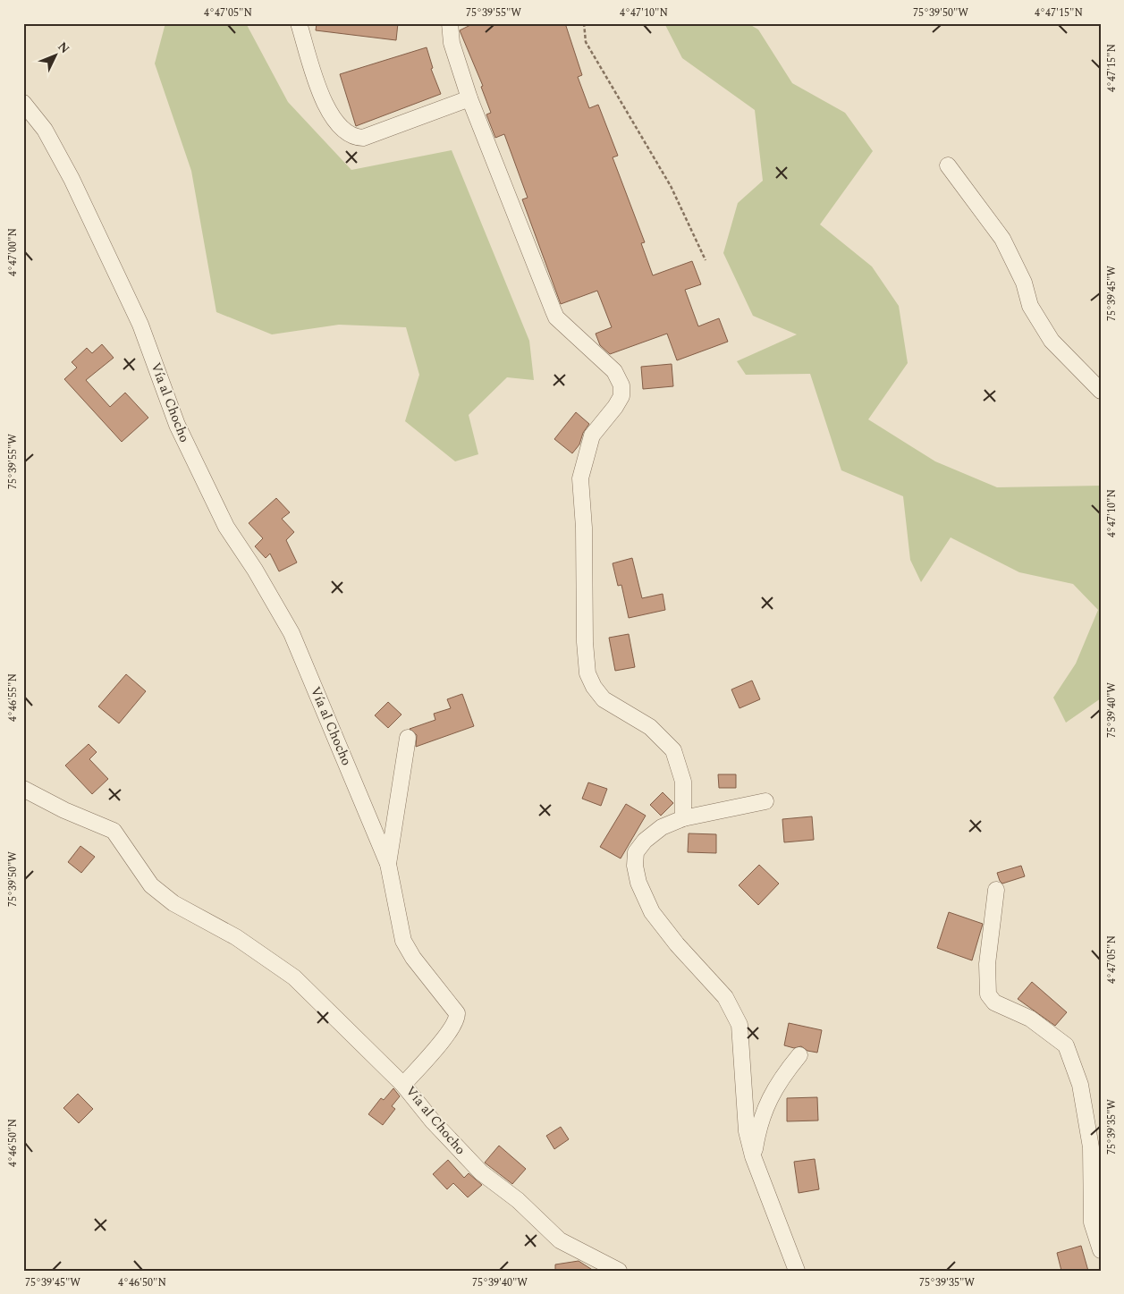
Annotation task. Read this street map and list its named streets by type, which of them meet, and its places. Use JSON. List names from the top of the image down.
{
  "streets": {
    "street": ["Vía al Chocho"]
  },
  "north": "top right",
  "coordinates": [
    "4°47'05\"N",
    "75°39'55\"W",
    "4°47'10\"N",
    "75°39'50\"W",
    "4°47'15\"N",
    "4°47'00\"N",
    "75°39'45\"W",
    "4°46'55\"N",
    "75°39'40\"W",
    "75°39'35\"W",
    "4°46'50\"N"
  ]
}
